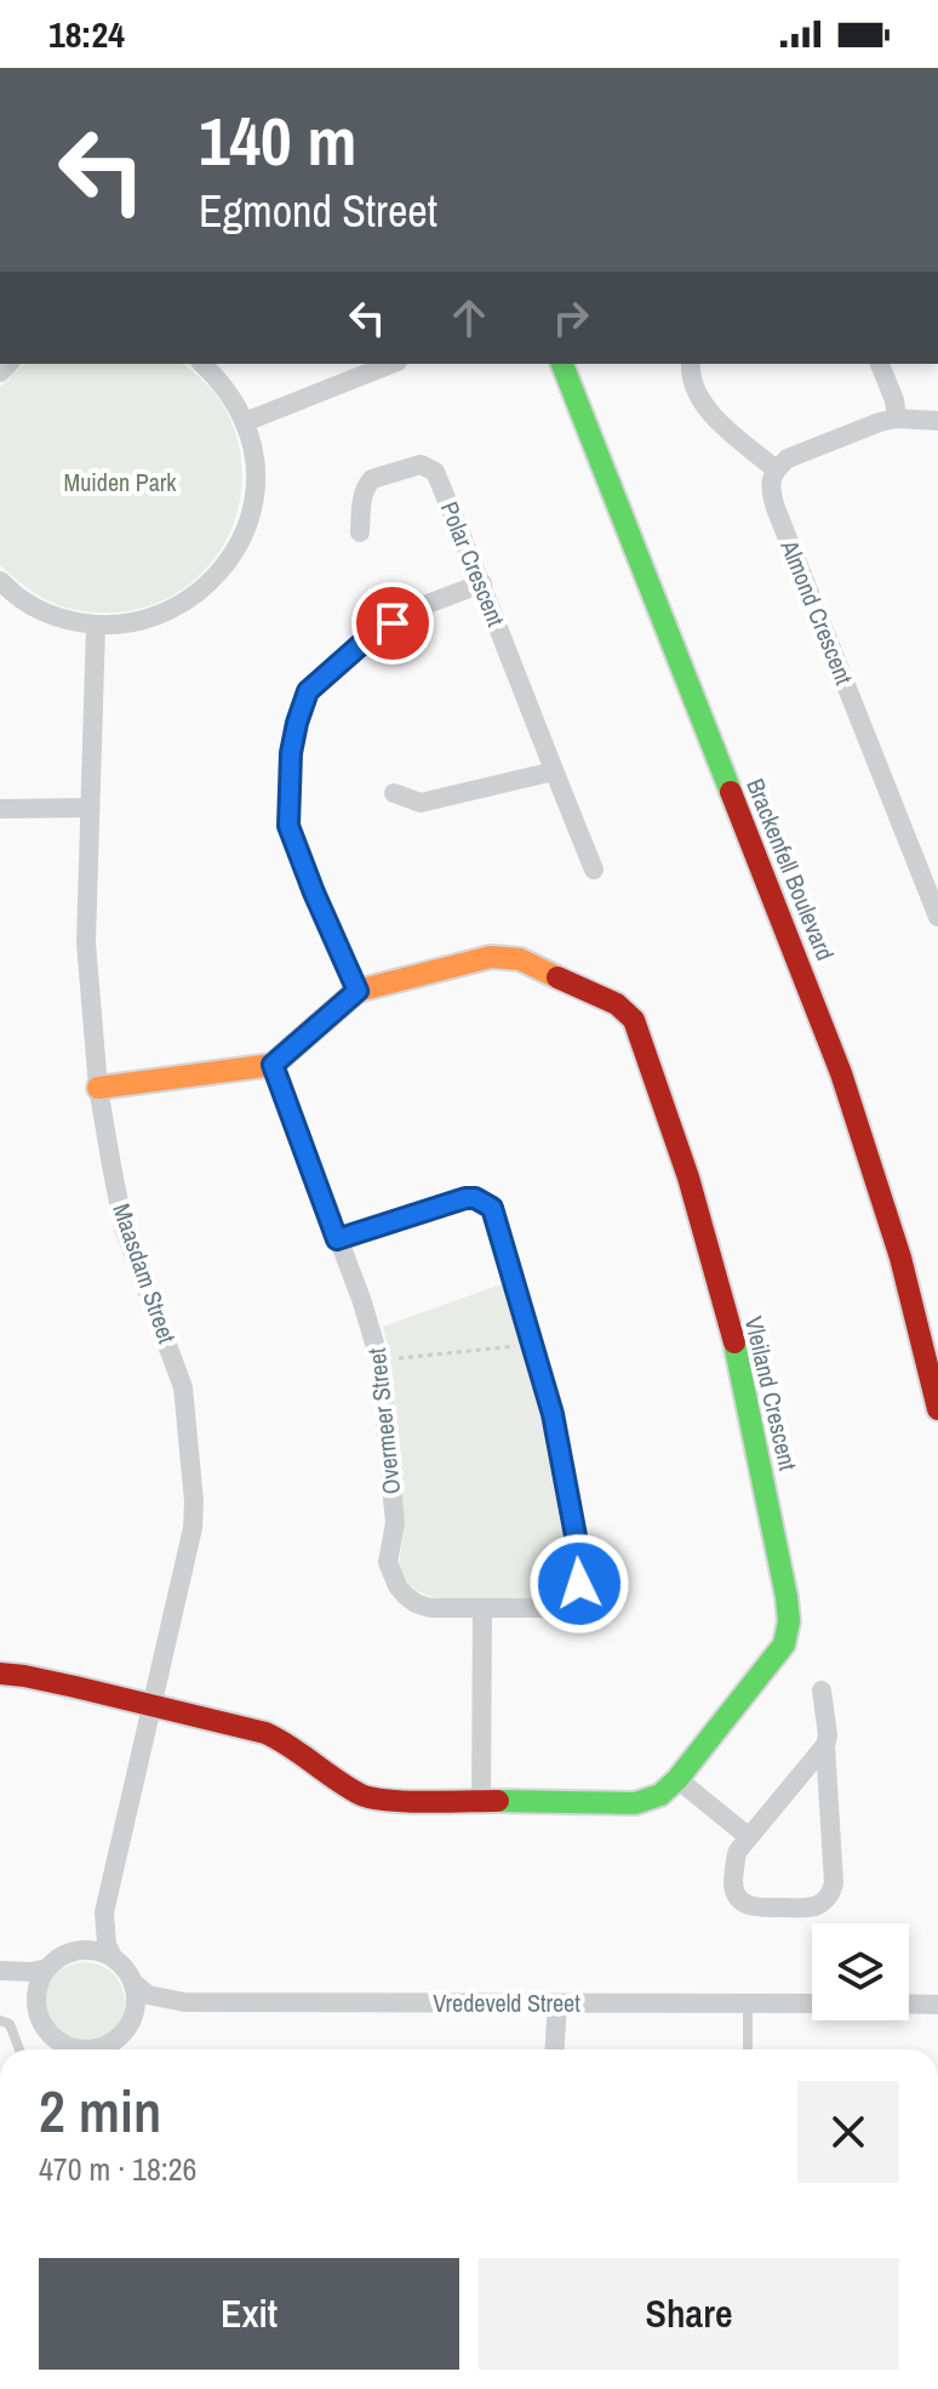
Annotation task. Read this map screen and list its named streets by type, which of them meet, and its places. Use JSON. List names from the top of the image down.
{
  "streets": {
    "street": [
      "Polar Crescent",
      "Almond Crescent",
      "Brackenfell Boulevard",
      "Maasdam Street",
      "Vleiland Crescent",
      "Overmeer Street",
      "Vredeveld Street"
    ]
  },
  "crossings": [
    ["Maasdam Street", "Vleiland Crescent"],
    ["Vleiland Crescent", "Overmeer Street"]
  ],
  "parks": ["Muiden Park"],
  "page": {
    "status": "18:24",
    "turn": ["140 m", "Egmond Street"],
    "heading": ["2 min", "470 m · 18:26"],
    "buttons": ["Exit", "Share"]
  }
}
